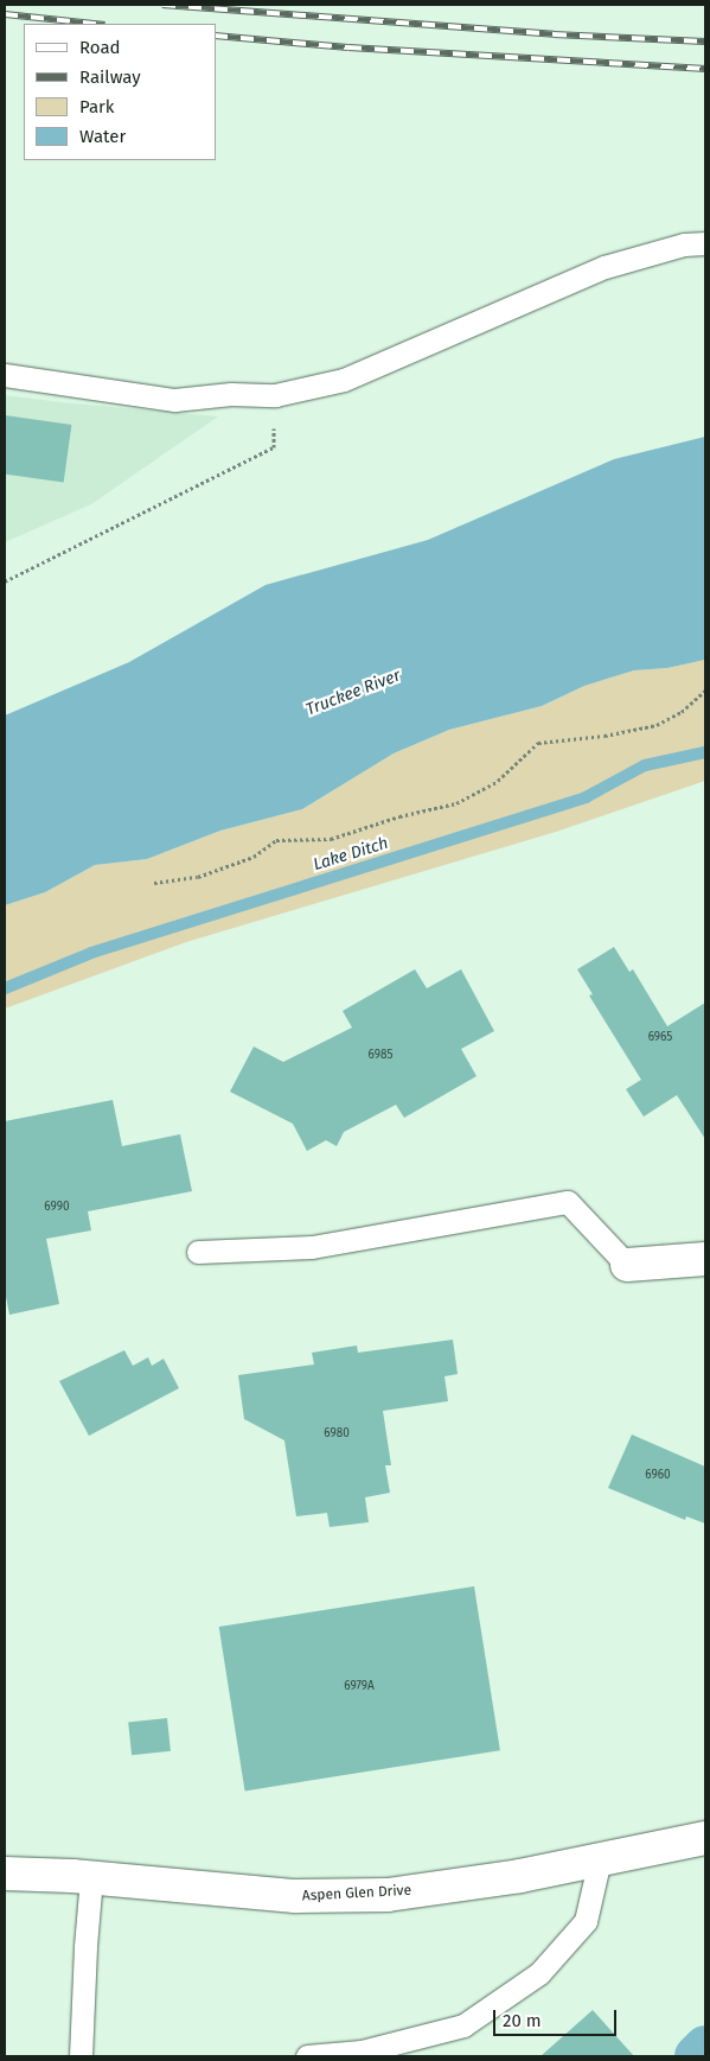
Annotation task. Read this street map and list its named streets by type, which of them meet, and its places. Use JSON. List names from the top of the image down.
{
  "streets": {
    "street": ["Aspen Glen Drive"]
  },
  "water": ["Truckee River", "Lake Ditch"],
  "house_numbers": [
    "6965",
    "6985",
    "6990",
    "6980",
    "6960",
    "6979A"
  ],
  "legend": [
    "Road",
    "Railway",
    "Park",
    "Water"
  ],
  "scale_bar": "20 m"
}
